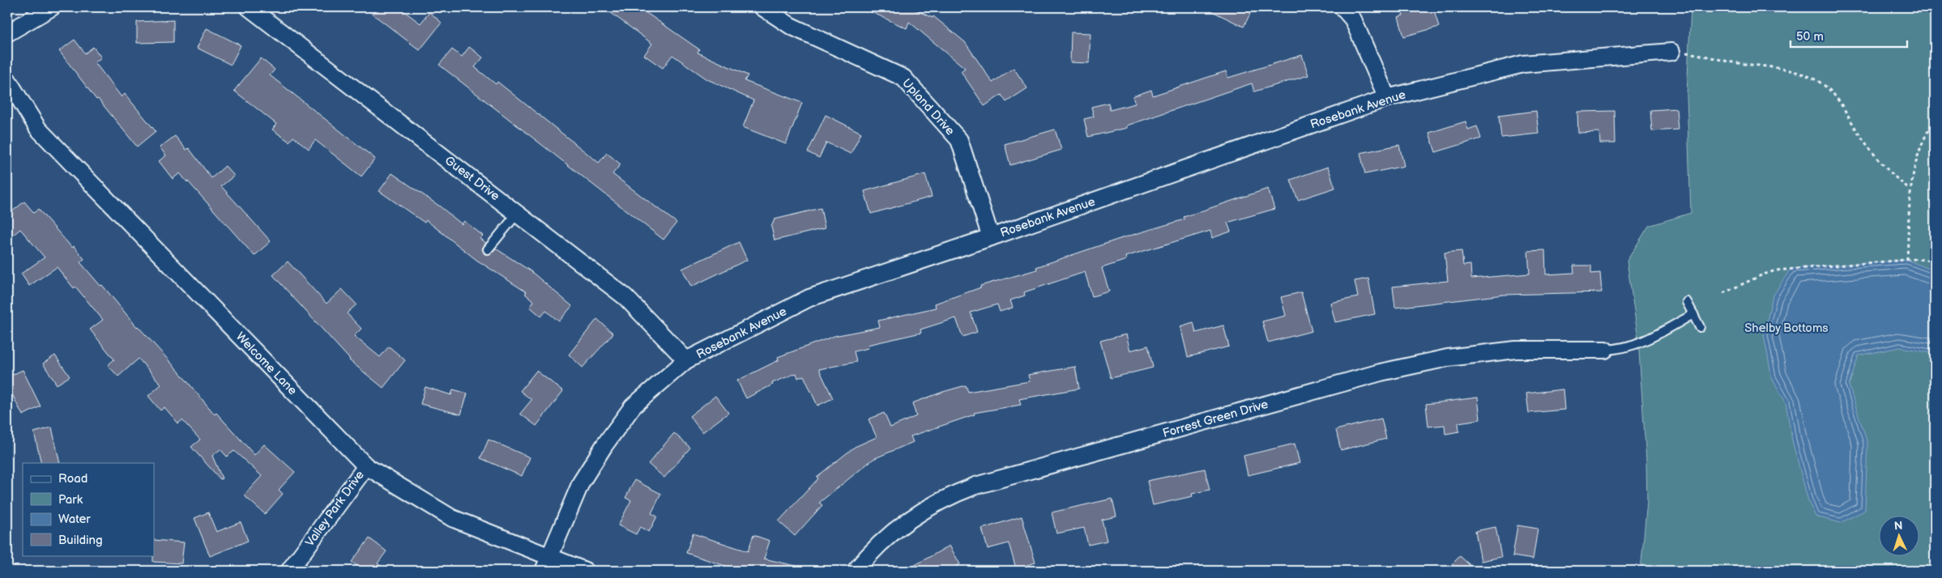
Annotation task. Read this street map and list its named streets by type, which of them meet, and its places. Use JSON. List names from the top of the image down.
{
  "streets": {
    "street": [
      "Upland Drive",
      "Rosebank Avenue",
      "Guest Drive",
      "Welcome Lane",
      "Forrest Green Drive",
      "Valley Park Drive"
    ]
  },
  "crossings": [
    ["Upland Drive", "Rosebank Avenue"],
    ["Rosebank Avenue", "Guest Drive"],
    ["Rosebank Avenue", "Welcome Lane"],
    ["Welcome Lane", "Valley Park Drive"]
  ],
  "parks": ["Shelby Bottoms"],
  "legend": [
    "Road",
    "Park",
    "Water",
    "Building"
  ],
  "scale_bar": "50 m",
  "north": "top"
}
